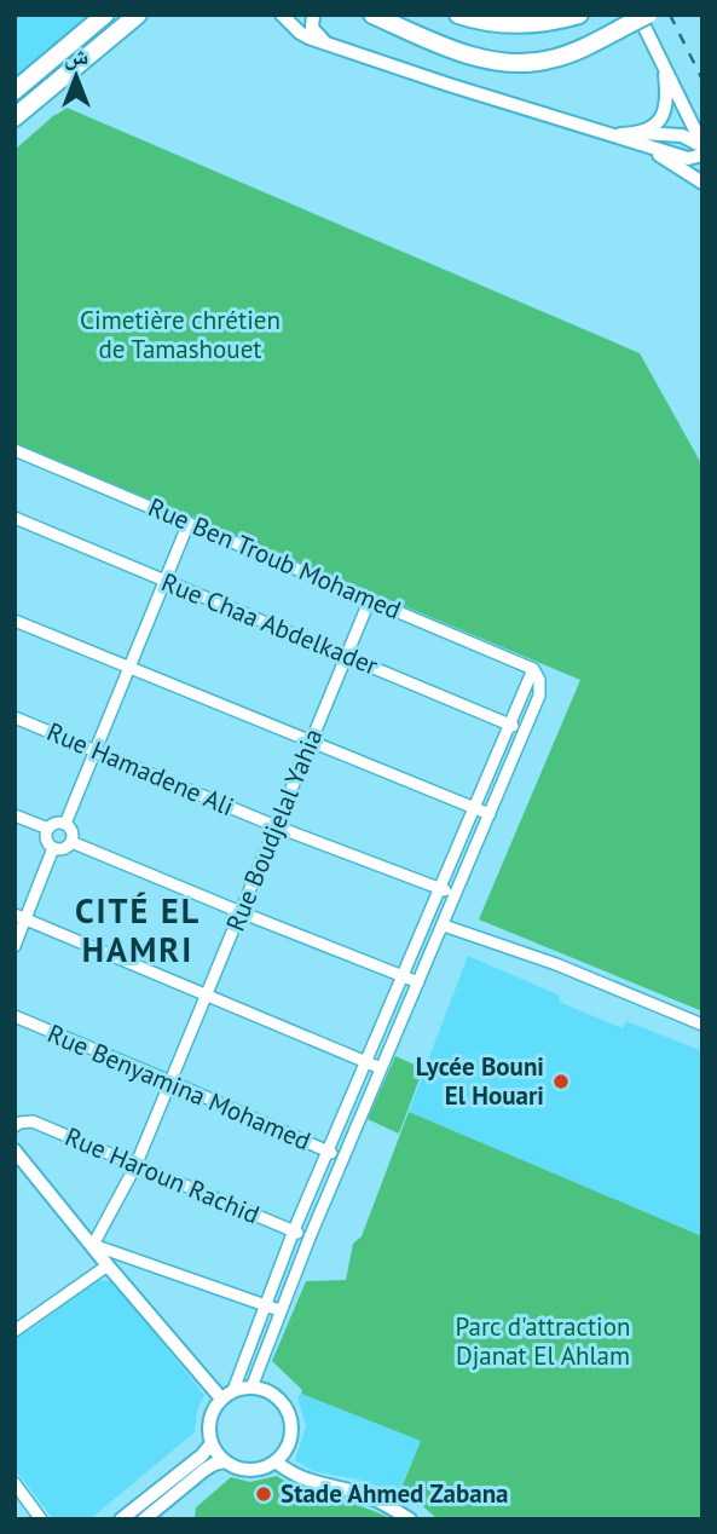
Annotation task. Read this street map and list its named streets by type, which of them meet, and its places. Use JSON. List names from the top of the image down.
{
  "streets": {
    "street": [
      "Rue Ben Troub Mohamed",
      "Rue Chaa Abdelkader",
      "Rue Hamadene Ali",
      "Rue Boudjelal Yahia",
      "Rue Benyamina Mohamed",
      "Rue Haroun Rachid"
    ]
  },
  "crossings": [
    ["Rue Ben Troub Mohamed", "Rue Boudjelal Yahia"],
    ["Rue Chaa Abdelkader", "Rue Boudjelal Yahia"],
    ["Rue Hamadene Ali", "Rue Boudjelal Yahia"],
    ["Rue Boudjelal Yahia", "Rue Benyamina Mohamed"],
    ["Rue Boudjelal Yahia", "Rue Haroun Rachid"]
  ],
  "districts": ["CITÉ EL HAMRI"],
  "parks": ["Cimetière chrétien de Tamashouet", "Parc d'attraction Djanat El Ahlam"],
  "places": ["Lycée Bouni El Houari", "Stade Ahmed Zabana"],
  "north": "top"
}
